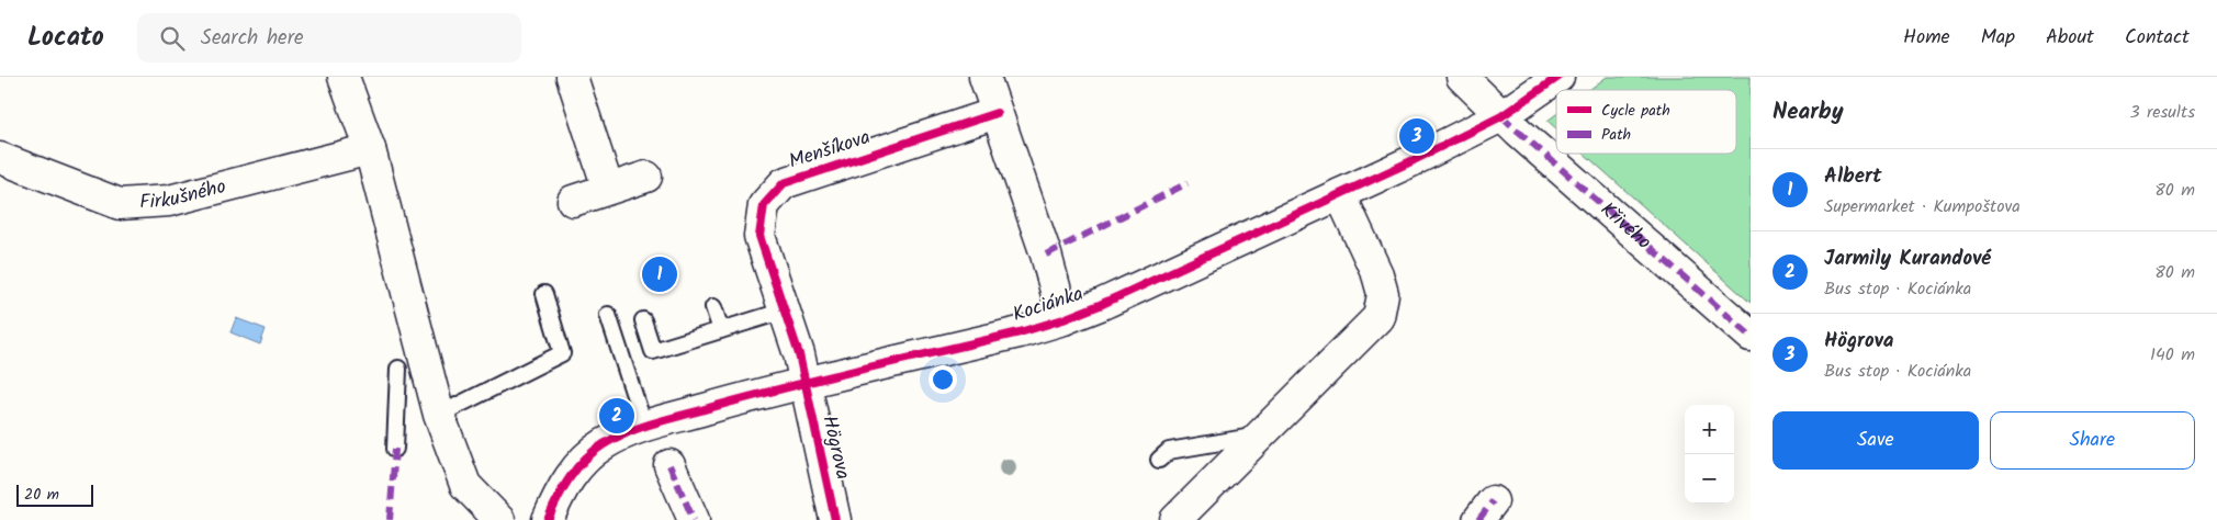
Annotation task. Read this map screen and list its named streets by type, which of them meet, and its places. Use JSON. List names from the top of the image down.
{
  "streets": {
    "street": [
      "Menšíkova",
      "Firkušného",
      "Křivého",
      "Kociánka",
      "Högrova"
    ]
  },
  "crossings": [
    ["Menšíkova", "Kociánka"],
    ["Menšíkova", "Högrova"],
    ["Křivého", "Kociánka"],
    ["Kociánka", "Högrova"]
  ],
  "legend": ["Cycle path", "Path"],
  "scale_bar": "20 m",
  "page": {
    "header": "Locato",
    "search": "Search here",
    "nav": [
      "Home",
      "Map",
      "About",
      "Contact"
    ],
    "heading": ["Nearby", "3 results"],
    "pins": ["3", "1", "2"],
    "list": [
      {
        "mark": "1",
        "name": "Albert",
        "note": "Supermarket · Kumpoštova",
        "value": "80 m"
      },
      {
        "mark": "2",
        "name": "Jarmily Kurandové",
        "note": "Bus stop · Kociánka",
        "value": "80 m"
      },
      {
        "mark": "3",
        "name": "Högrova",
        "note": "Bus stop · Kociánka",
        "value": "140 m"
      }
    ],
    "buttons": ["Save", "Share"],
    "map_buttons": ["+", "−"],
    "scale": "20 m"
  }
}
